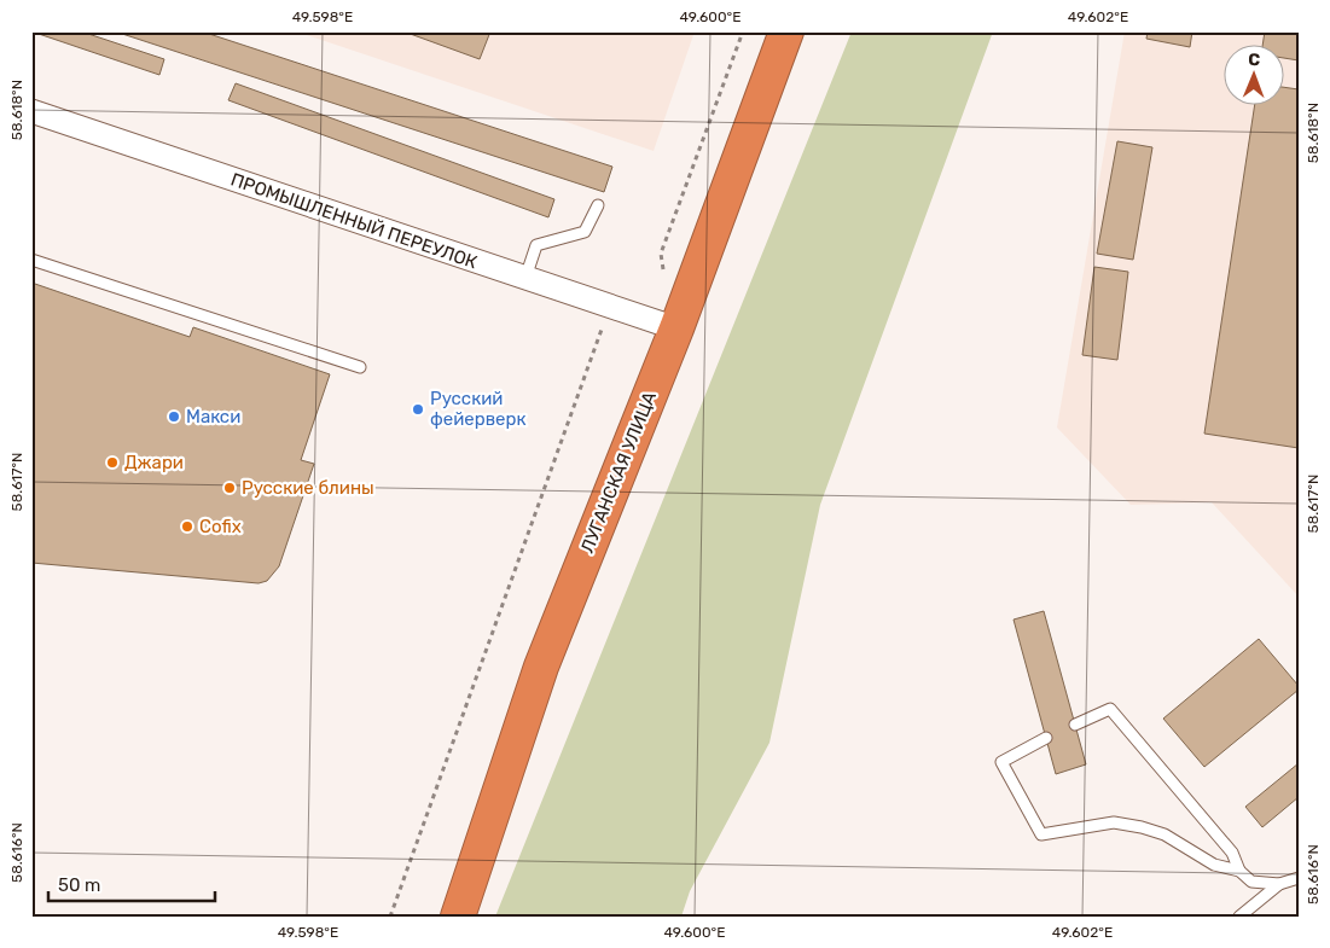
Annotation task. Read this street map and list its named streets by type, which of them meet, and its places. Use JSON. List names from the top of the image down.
{
  "streets": {
    "highway": ["ЛУГАНСКАЯ УЛИЦА"],
    "street": ["ПРОМЫШЛЕННЫЙ ПЕРЕУЛОК"]
  },
  "crossings": [
    ["ПРОМЫШЛЕННЫЙ ПЕРЕУЛОК", "ЛУГАНСКАЯ УЛИЦА"]
  ],
  "places": [
    "Русский фейерверк",
    "Макси",
    "Джари",
    "Русские блины",
    "Cofix"
  ],
  "scale_bar": "50 m",
  "north": "top",
  "coordinates": [
    "49.598°E",
    "49.600°E",
    "49.602°E",
    "58.618°N",
    "58.617°N",
    "58.616°N"
  ]
}
